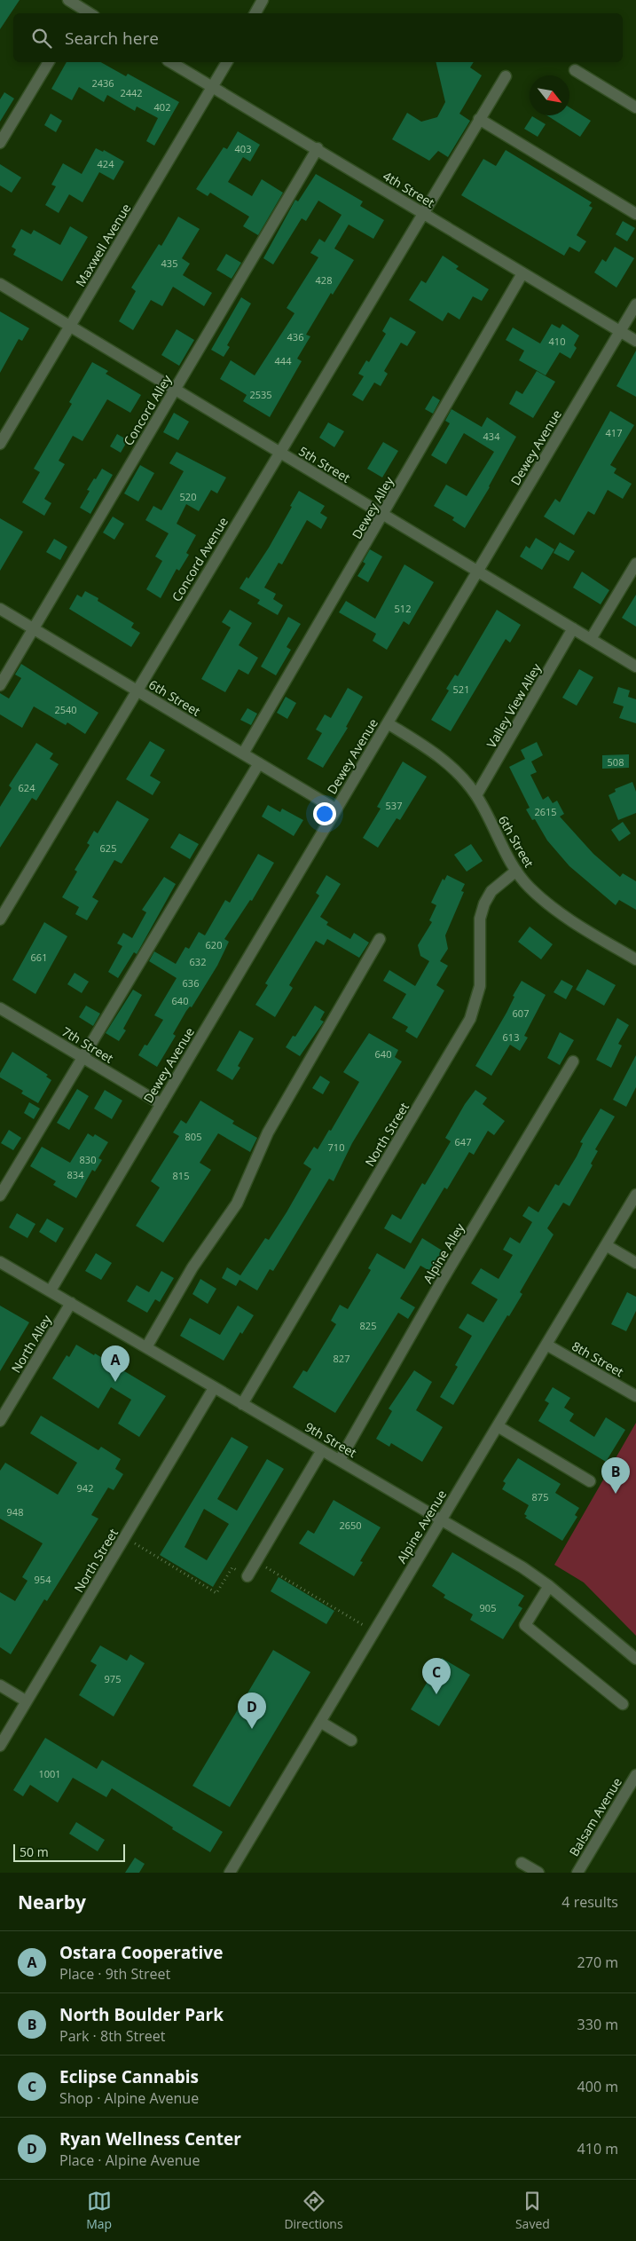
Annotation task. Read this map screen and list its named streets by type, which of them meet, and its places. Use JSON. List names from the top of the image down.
{
  "streets": {
    "street": [
      "4th Street",
      "Maxwell Avenue",
      "Concord Alley",
      "Dewey Avenue",
      "5th Street",
      "Dewey Alley",
      "Concord Avenue",
      "6th Street",
      "Valley View Alley",
      "7th Street",
      "North Street",
      "Alpine Alley",
      "North Alley",
      "8th Street",
      "9th Street",
      "Alpine Avenue",
      "Balsam Avenue"
    ]
  },
  "crossings": [
    ["4th Street", "Maxwell Avenue"],
    ["4th Street", "Concord Alley"],
    ["4th Street", "Dewey Avenue"],
    ["4th Street", "Dewey Alley"],
    ["4th Street", "Concord Avenue"],
    ["Maxwell Avenue", "5th Street"],
    ["Concord Alley", "5th Street"],
    ["Concord Alley", "6th Street"],
    ["Dewey Avenue", "5th Street"],
    ["Dewey Avenue", "6th Street"],
    ["Dewey Avenue", "7th Street"],
    ["Dewey Avenue", "9th Street"],
    ["5th Street", "Dewey Alley"],
    ["5th Street", "Concord Avenue"],
    ["5th Street", "Valley View Alley"],
    ["Dewey Alley", "6th Street"],
    ["Concord Avenue", "6th Street"],
    ["6th Street", "Valley View Alley"],
    ["6th Street", "North Street"],
    ["North Street", "9th Street"],
    ["Alpine Alley", "9th Street"],
    ["North Alley", "9th Street"],
    ["8th Street", "Alpine Avenue"],
    ["9th Street", "Alpine Avenue"]
  ],
  "house_numbers": [
    "2436",
    "2442",
    "402",
    "403",
    "424",
    "435",
    "428",
    "436",
    "410",
    "444",
    "2535",
    "417",
    "434",
    "520",
    "512",
    "521",
    "2540",
    "508",
    "624",
    "537",
    "2615",
    "625",
    "620",
    "661",
    "632",
    "636",
    "640",
    "607",
    "613",
    "640",
    "805",
    "647",
    "710",
    "830",
    "834",
    "815",
    "825",
    "827",
    "942",
    "875",
    "948",
    "2650",
    "954",
    "905",
    "975",
    "1001"
  ],
  "scale_bar": "50 m",
  "north": "bottom right",
  "page": {
    "search": "Search here",
    "pins": [
      "A",
      "B",
      "C",
      "D"
    ],
    "scale": "50 m",
    "heading": ["Nearby", "4 results"],
    "list": [
      {
        "mark": "A",
        "name": "Ostara Cooperative",
        "note": "Place · 9th Street",
        "value": "270 m"
      },
      {
        "mark": "B",
        "name": "North Boulder Park",
        "note": "Park · 8th Street",
        "value": "330 m"
      },
      {
        "mark": "C",
        "name": "Eclipse Cannabis",
        "note": "Shop · Alpine Avenue",
        "value": "400 m"
      },
      {
        "mark": "D",
        "name": "Ryan Wellness Center",
        "note": "Place · Alpine Avenue",
        "value": "410 m"
      }
    ],
    "nav": ["Map", "Directions", "Saved"]
  }
}
